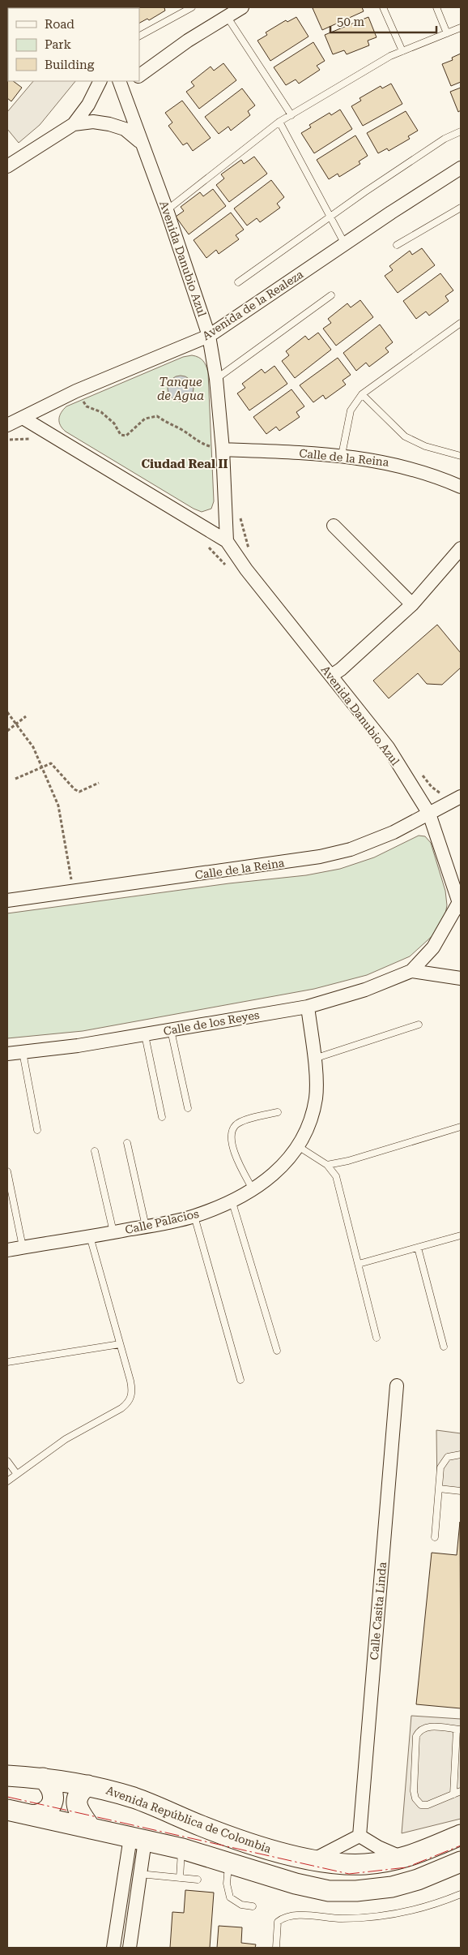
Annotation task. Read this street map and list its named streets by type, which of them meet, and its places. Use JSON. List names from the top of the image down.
{
  "streets": {
    "main road": ["Avenida República de Colombia"],
    "street": [
      "Avenida Danubio Azul",
      "Avenida de la Realeza",
      "Calle de la Reina",
      "Calle de los Reyes",
      "Calle Palacios",
      "Calle Casita Linda"
    ]
  },
  "crossings": [
    ["Avenida Danubio Azul", "Avenida de la Realeza"],
    ["Avenida Danubio Azul", "Calle de la Reina"],
    ["Avenida Danubio Azul", "Calle de los Reyes"],
    ["Calle de los Reyes", "Calle Palacios"]
  ],
  "districts": ["Ciudad Real II"],
  "water": ["Tanque de Agua"],
  "legend": ["Road", "Park", "Building"],
  "scale_bar": "50 m"
}
